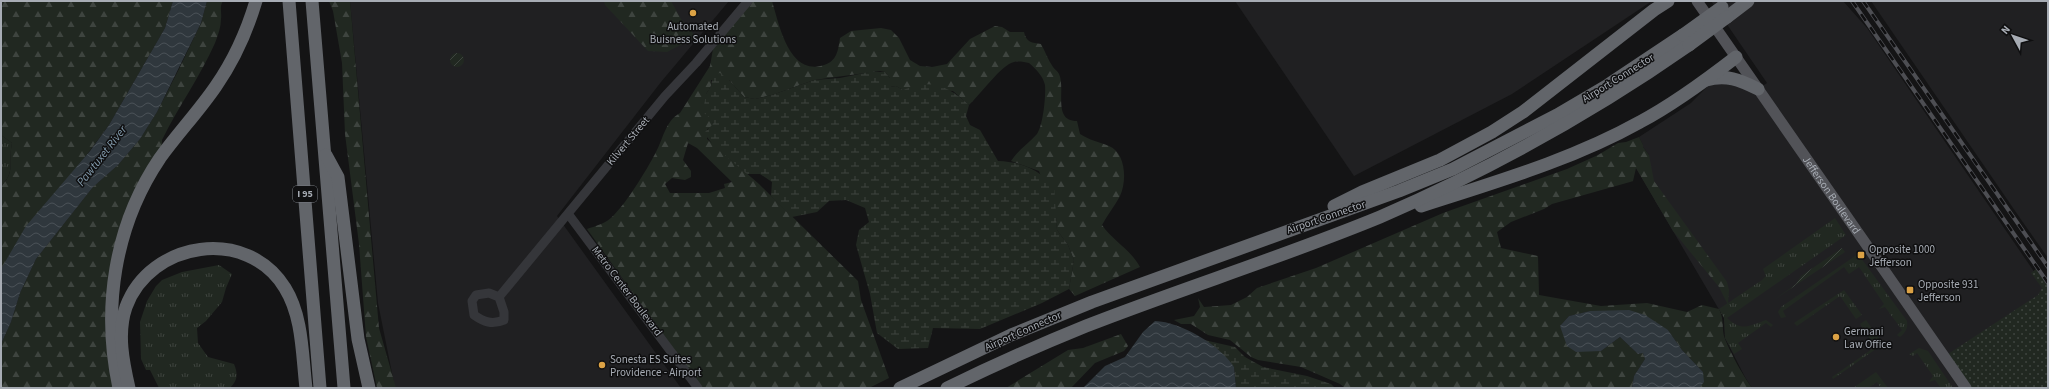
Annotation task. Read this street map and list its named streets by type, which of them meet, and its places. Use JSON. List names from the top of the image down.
{
  "streets": {
    "highway": ["Airport Connector", "I 95"],
    "main road": ["Jefferson Boulevard"],
    "street": ["Kilvert Street", "Metro Center Boulevard"]
  },
  "crossings": [
    ["Kilvert Street", "Metro Center Boulevard"]
  ],
  "water": ["Pawtuxet River"],
  "places": {
    "other": ["Automated Buisness Solutions", "Germani Law Office", "Sonesta ES Suites Providence - Airport"],
    "transit": ["Opposite 1000 Jefferson", "Opposite 931 Jefferson"]
  },
  "north": "top left"
}
